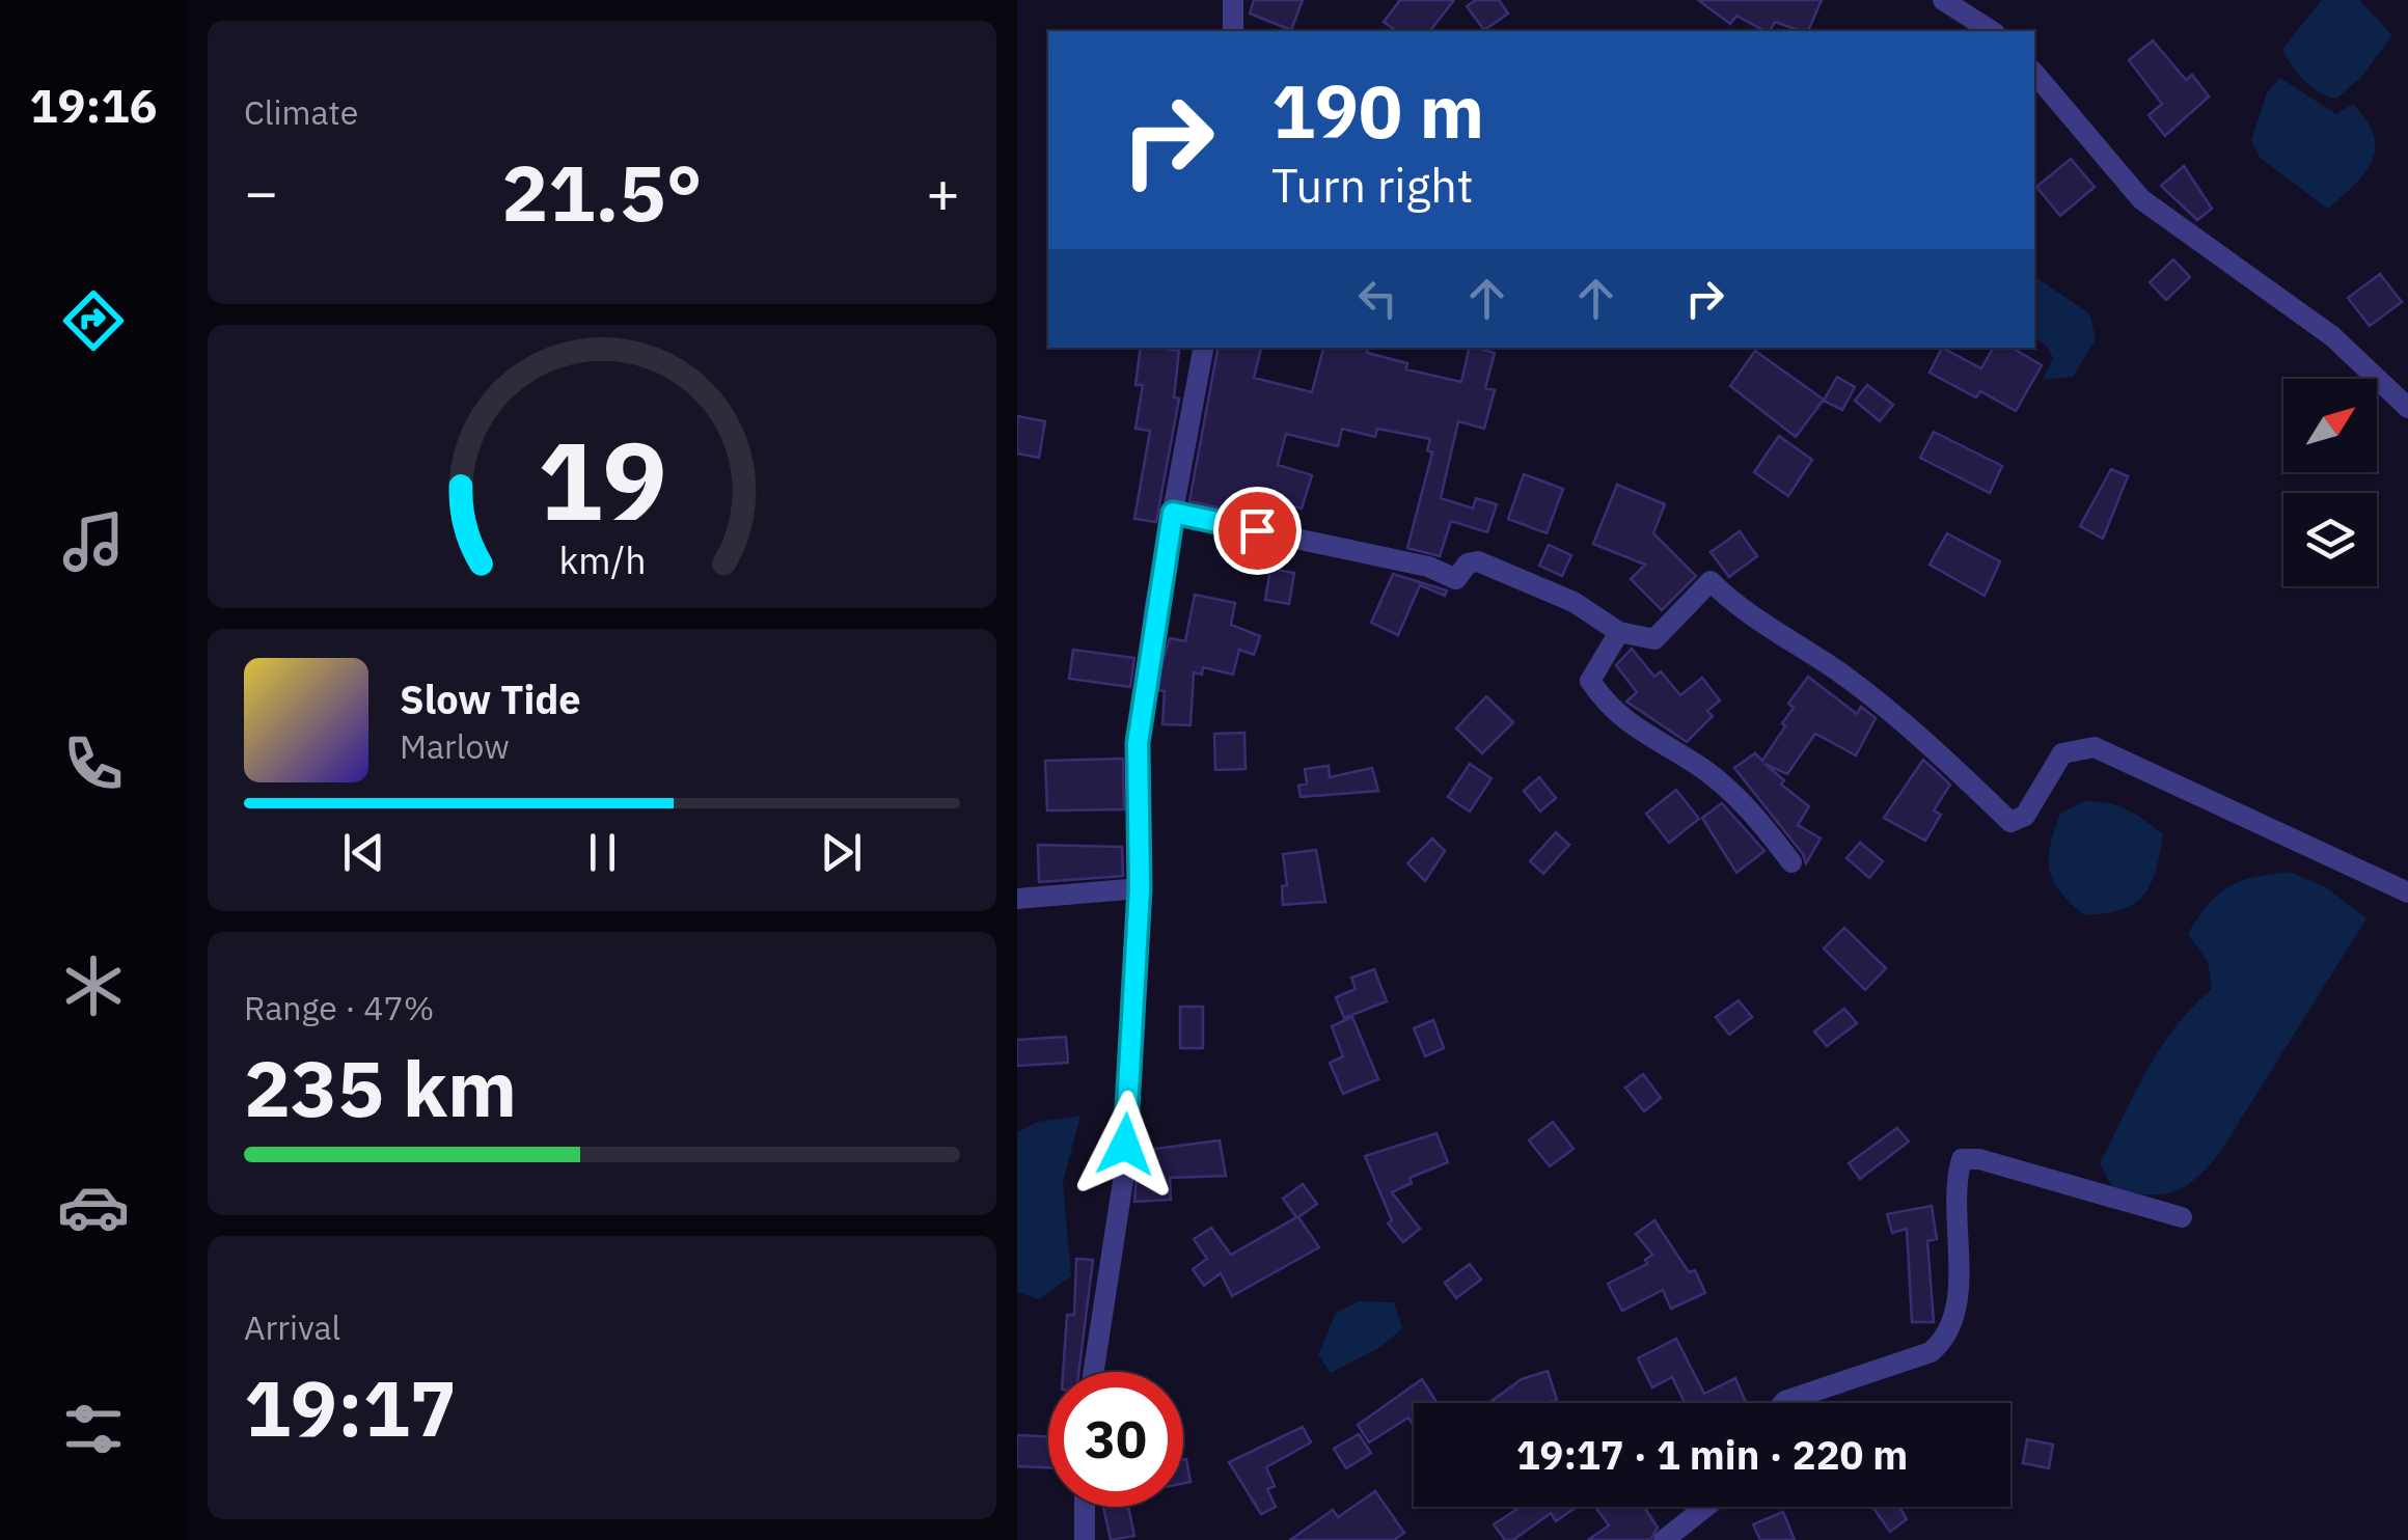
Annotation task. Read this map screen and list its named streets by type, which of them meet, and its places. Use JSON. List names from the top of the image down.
{
  "north": "top right",
  "page": {
    "tabs": "19:16",
    "tile": [
      "Climate",
      ["Range · 47%", "235 km"],
      ["Arrival", "19:17"]
    ],
    "turn": ["190 m", "Turn right"],
    "heat": ["−", "21.5°", "+"],
    "song": ["Slow Tide", "Marlow"],
    "limit": "30",
    "trip": "19:17 · 1 min · 220 m",
    "gauge": ["19", "km/h"]
  }
}
